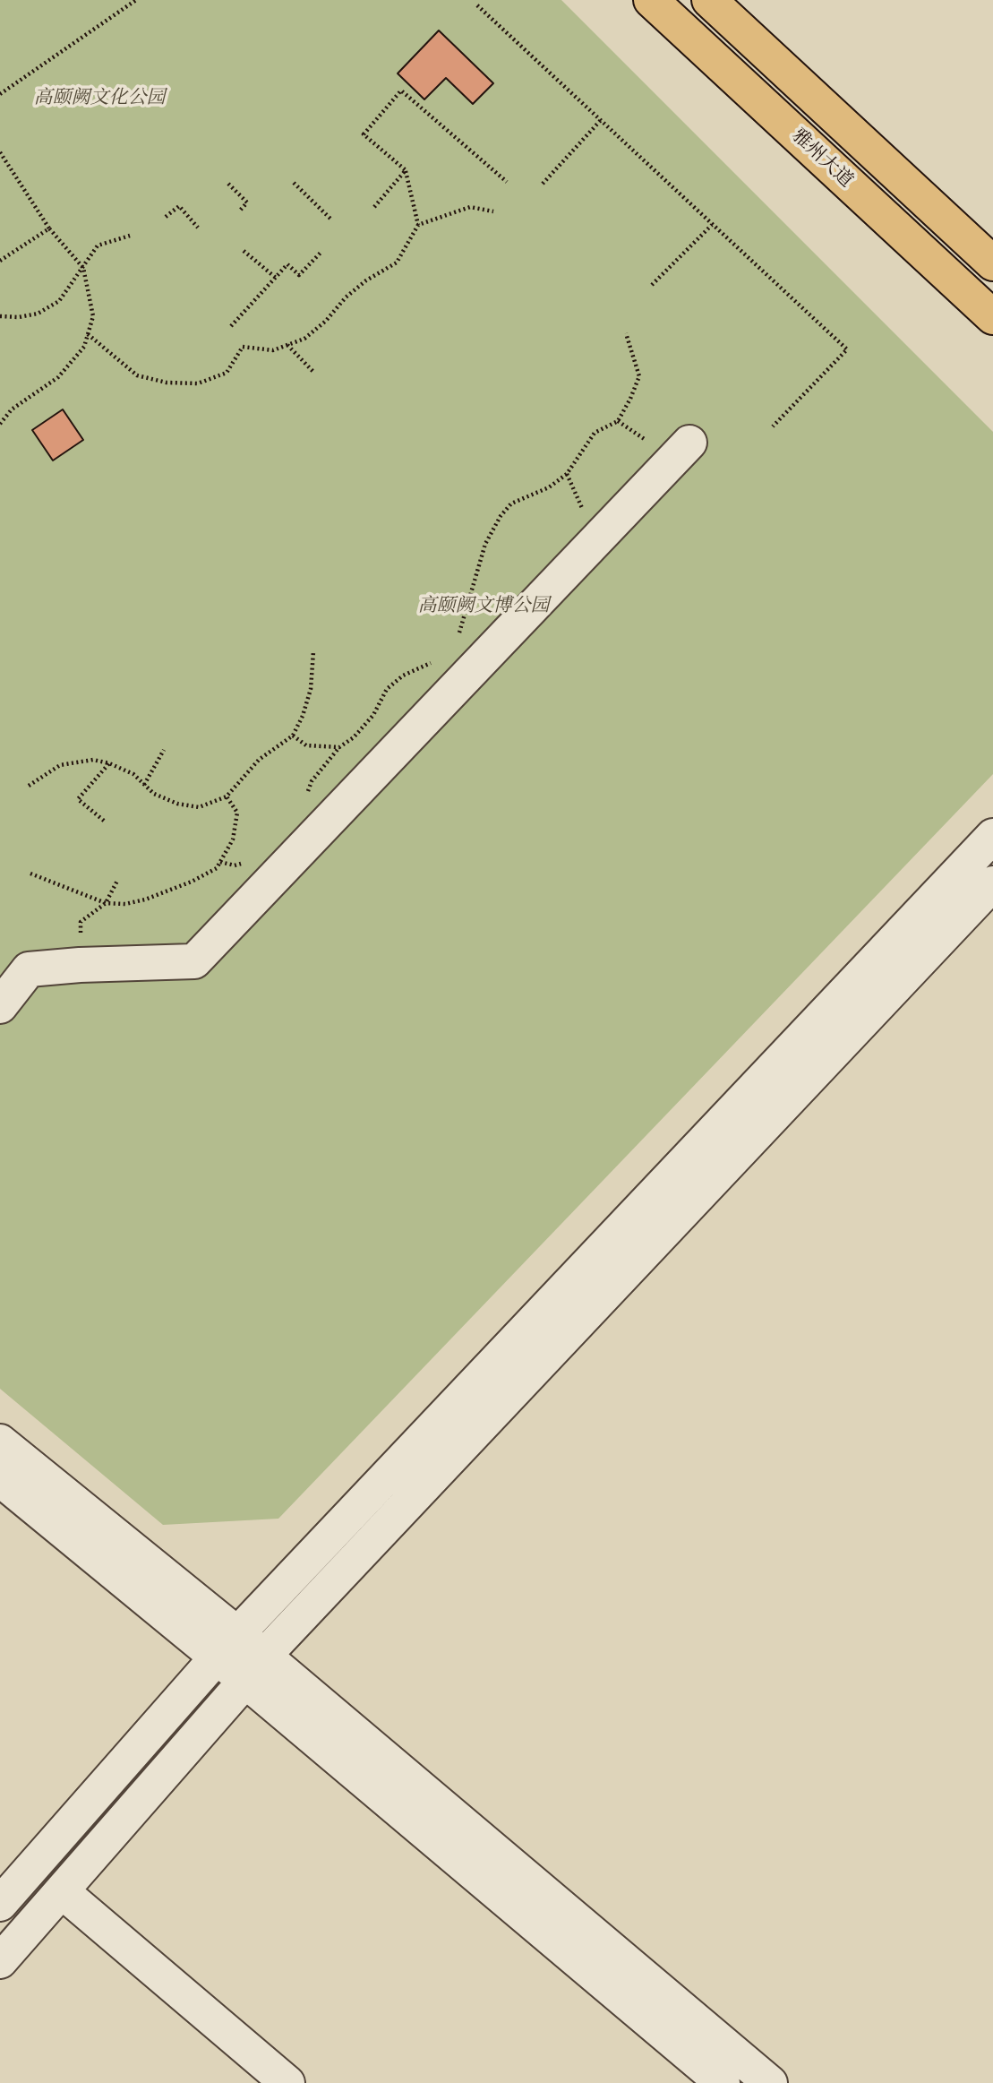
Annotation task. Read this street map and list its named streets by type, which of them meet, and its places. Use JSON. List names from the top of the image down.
{
  "streets": {
    "main road": ["雅州大道"]
  },
  "parks": ["高颐阙文化公园", "高颐阙文博公园"]
}
